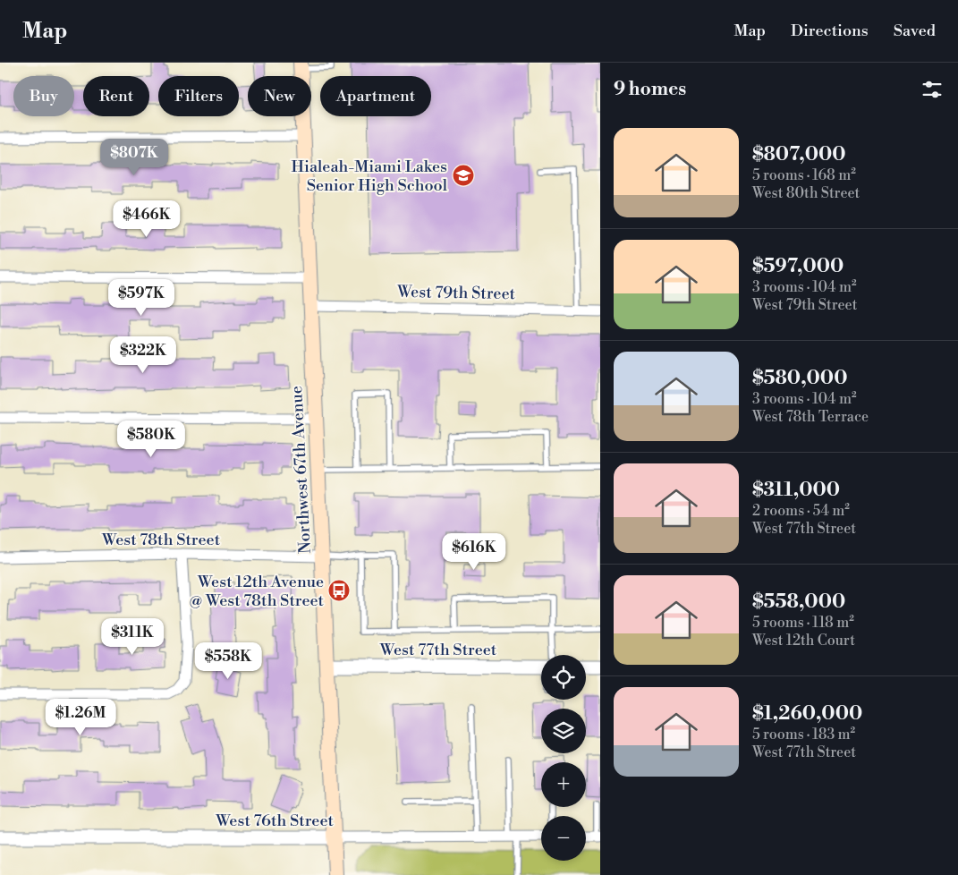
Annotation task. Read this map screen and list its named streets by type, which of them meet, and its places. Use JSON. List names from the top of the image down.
{
  "streets": {
    "main road": ["Northwest 67th Avenue"],
    "street": [
      "West 79th Street",
      "West 78th Street",
      "West 77th Street",
      "West 76th Street"
    ]
  },
  "crossings": [
    ["West 79th Street", "Northwest 67th Avenue"],
    ["Northwest 67th Avenue", "West 78th Street"],
    ["Northwest 67th Avenue", "West 77th Street"],
    ["Northwest 67th Avenue", "West 76th Street"]
  ],
  "places": {
    "school or university": ["Hialeah-Miami Lakes Senior High School"],
    "bus stop": ["West 12th Avenue @ West 78th Street"]
  },
  "page": {
    "header": "Map",
    "nav": ["Map", "Directions", "Saved"],
    "heading": "9 homes",
    "chip": [
      "Buy",
      "Rent",
      "Filters",
      "New",
      "Apartment"
    ],
    "list": [
      {
        "name": "$807,000",
        "note": "5 rooms · 168 m² · West 80th Street"
      },
      {
        "name": "$597,000",
        "note": "3 rooms · 104 m² · West 79th Street"
      },
      {
        "name": "$580,000",
        "note": "3 rooms · 104 m² · West 78th Terrace"
      },
      {
        "name": "$311,000",
        "note": "2 rooms · 54 m² · West 77th Street"
      },
      {
        "name": "$558,000",
        "note": "5 rooms · 118 m² · West 12th Court"
      },
      {
        "name": "$1,260,000",
        "note": "5 rooms · 183 m² · West 77th Street"
      }
    ],
    "price": [
      "$807K",
      "$466K",
      "$597K",
      "$322K",
      "$580K",
      "$616K",
      "$311K",
      "$558K",
      "$1.26M"
    ],
    "map_buttons": ["+", "−"]
  }
}
